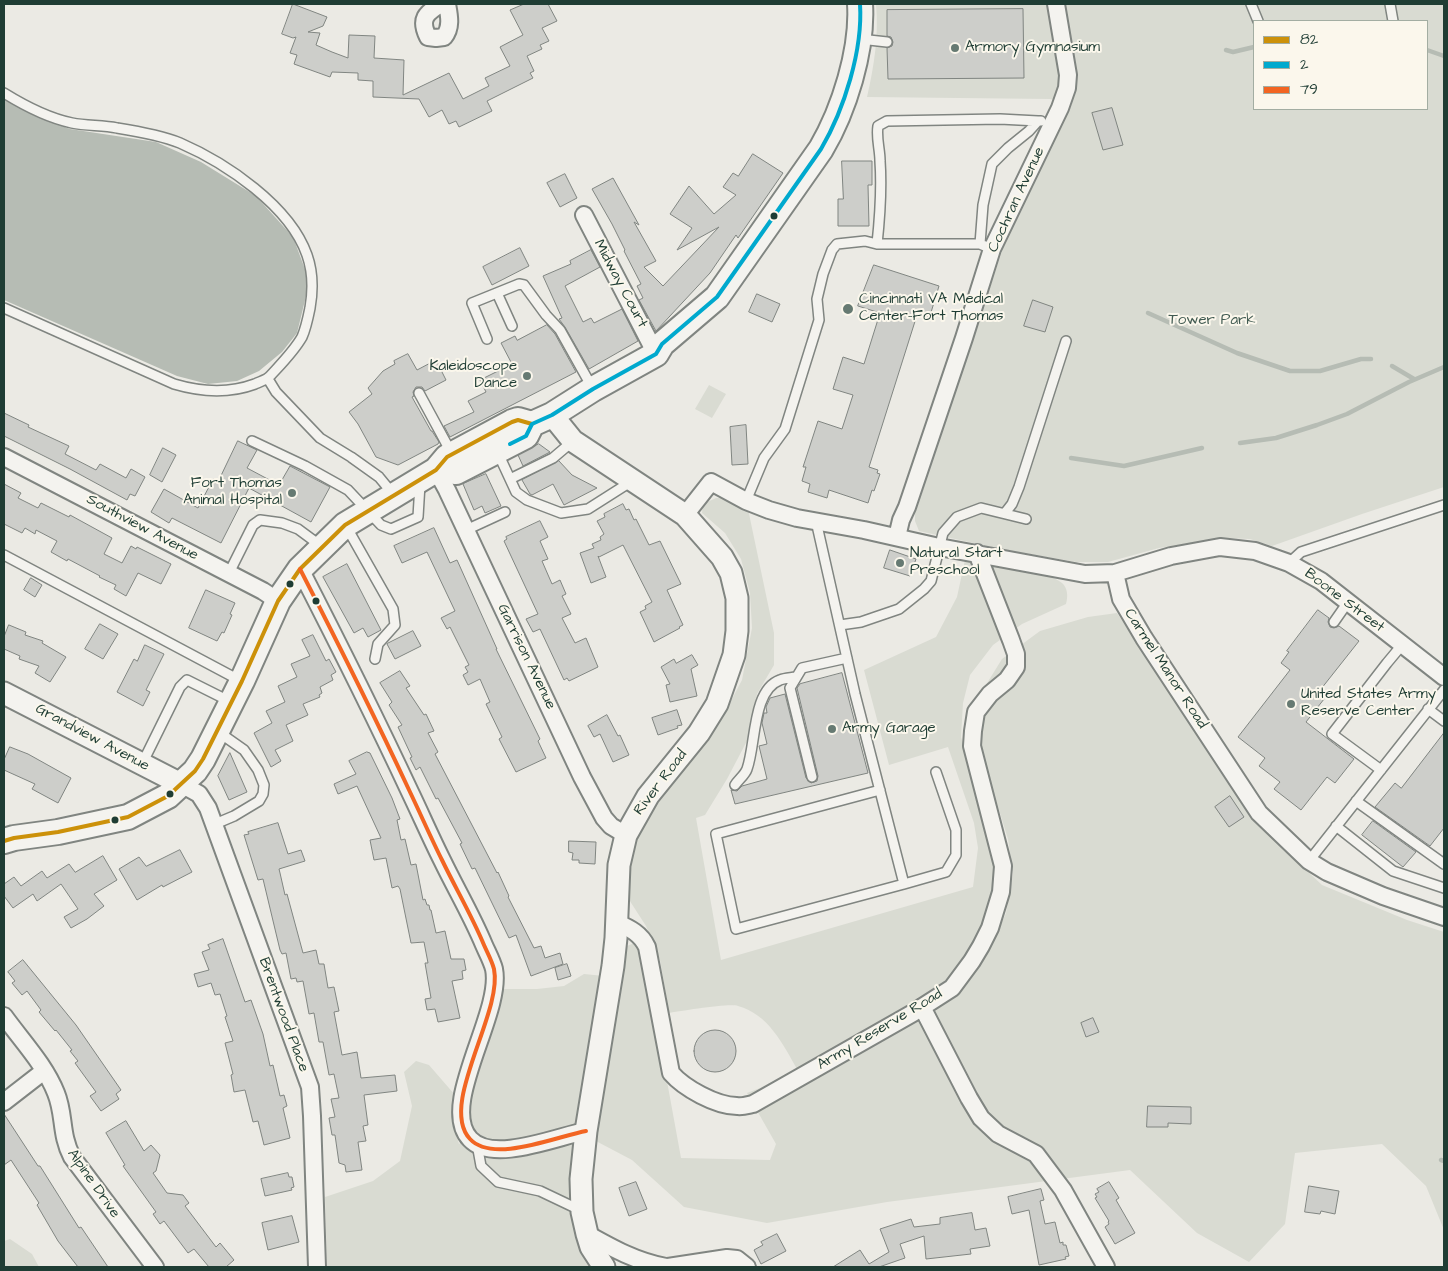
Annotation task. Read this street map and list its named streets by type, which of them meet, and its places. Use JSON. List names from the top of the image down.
{
  "streets": {
    "street": [
      "Cochran Avenue",
      "Midway Court",
      "Southview Avenue",
      "Boone Street",
      "Garrison Avenue",
      "Carmel Manor Road",
      "Grandview Avenue",
      "River Road",
      "Brentwood Place",
      "Army Reserve Road",
      "Alpine Drive"
    ]
  },
  "crossings": [
    ["Boone Street", "Carmel Manor Road"],
    ["Garrison Avenue", "River Road"],
    ["Grandview Avenue", "Brentwood Place"],
    ["River Road", "Army Reserve Road"]
  ],
  "parks": ["Tower Park"],
  "places": [
    "Armory Gymnasium",
    "Cincinnati VA Medical Center-Fort Thomas",
    "Kaleidoscope Dance",
    "Fort Thomas Animal Hospital",
    "Natural Start Preschool",
    "United States Army Reserve Center",
    "Army Garage"
  ],
  "lines": ["transit line 2", "transit line 82", "transit line 79"],
  "legend": ["82", "2", "79"]
}
